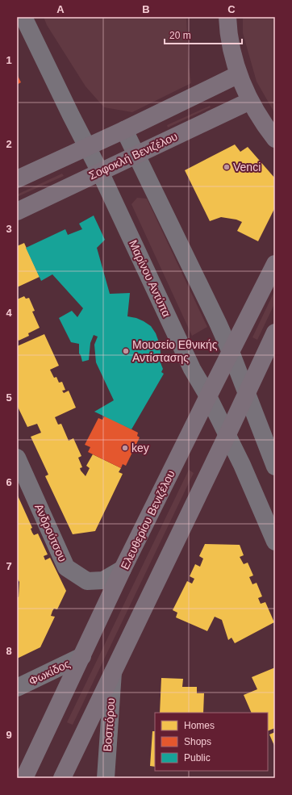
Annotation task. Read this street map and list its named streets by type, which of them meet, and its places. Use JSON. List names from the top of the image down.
{
  "streets": {
    "main road": ["Σοφοκλή Βενιζέλου", "Ελευθερίου Βενιζέλου"],
    "street": [
      "Μαρίνου Αντύπα",
      "Ανδρούτσου",
      "Φωκίδος",
      "Βοσπόρου"
    ]
  },
  "crossings": [
    ["Σοφοκλή Βενιζέλου", "Μαρίνου Αντύπα"],
    ["Μαρίνου Αντύπα", "Ελευθερίου Βενιζέλου"],
    ["Ελευθερίου Βενιζέλου", "Ανδρούτσου"],
    ["Ελευθερίου Βενιζέλου", "Φωκίδος"]
  ],
  "places": ["Venci", "Μουσείο Εθνικής Αντίστασης", "key"],
  "legend": ["Homes", "Shops", "Public"],
  "scale_bar": "20 m",
  "grid": {
    "columns": ["A", "B", "C"],
    "rows": [
      "1",
      "2",
      "3",
      "4",
      "5",
      "6",
      "7",
      "8",
      "9"
    ]
  }
}
